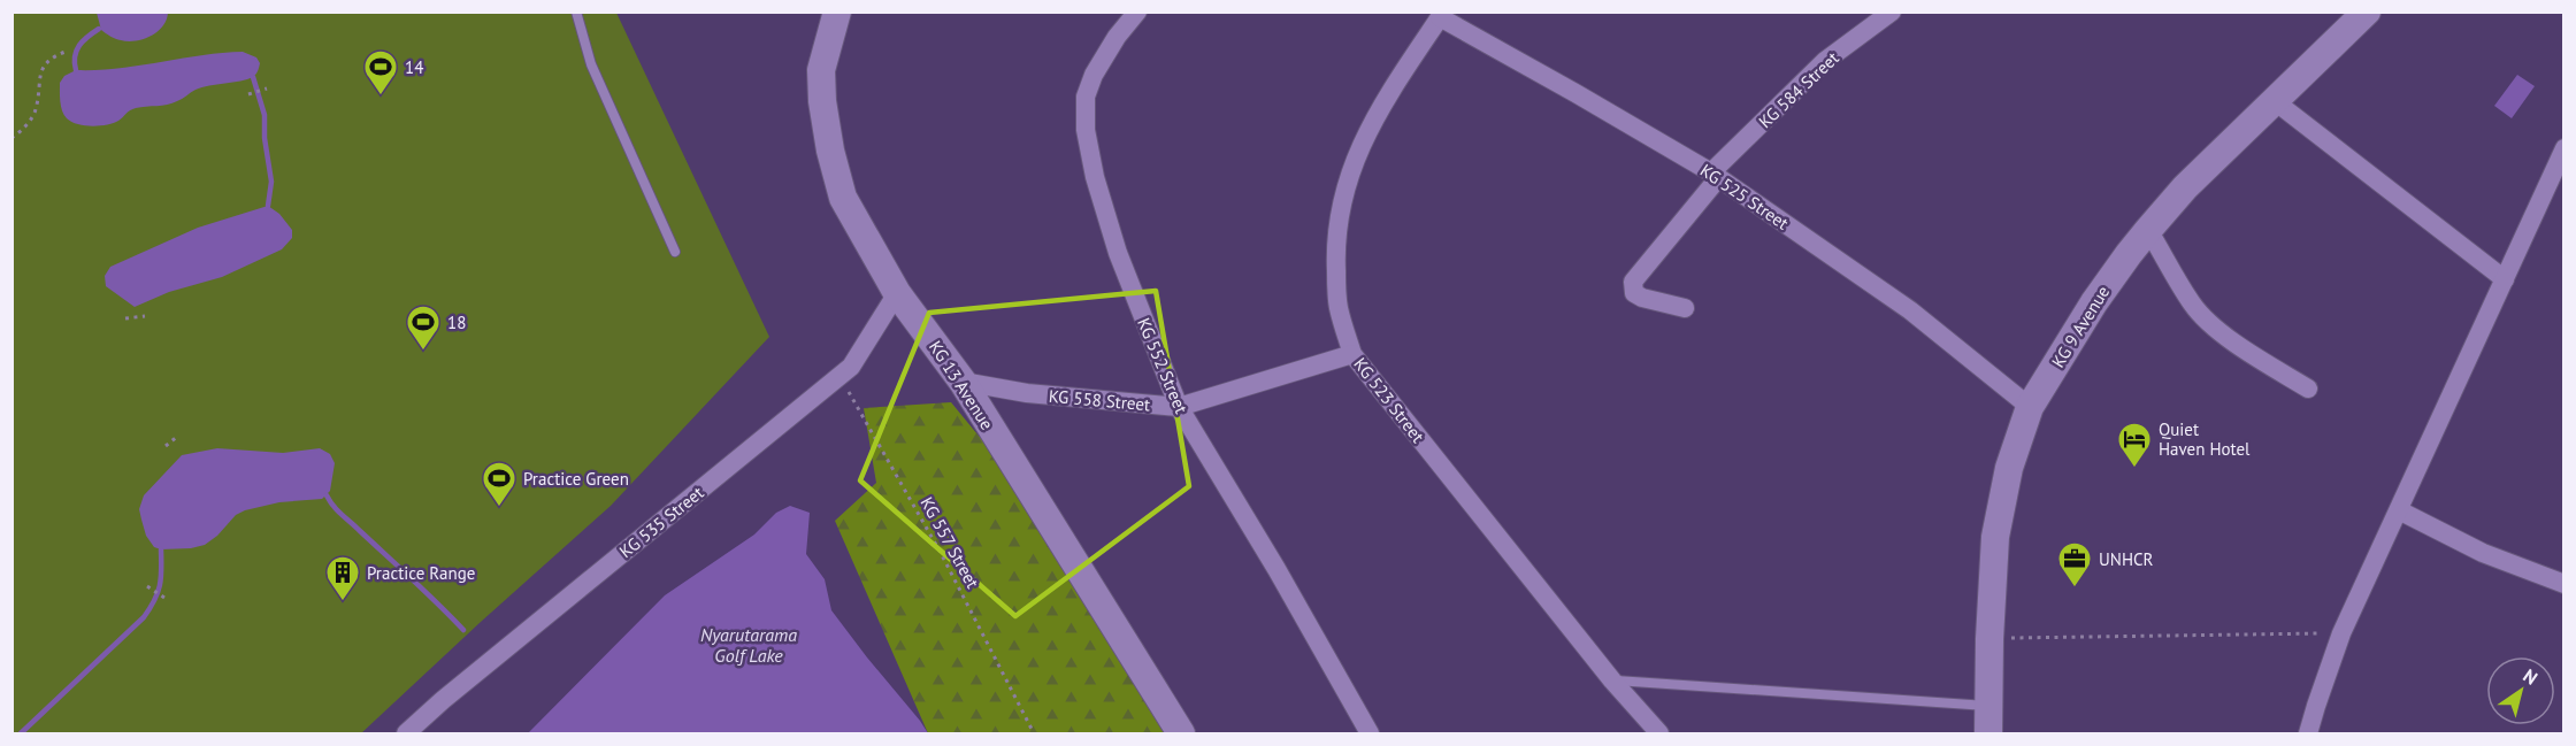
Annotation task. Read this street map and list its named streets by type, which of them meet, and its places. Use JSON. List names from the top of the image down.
{
  "streets": {
    "main road": ["KG 9 Avenue", "KG 13 Avenue"],
    "street": [
      "KG 584 Street",
      "KG 525 Street",
      "KG 552 Street",
      "KG 558 Street",
      "KG 523 Street",
      "KG 535 Street"
    ],
    "path": ["KG 557 Street"]
  },
  "crossings": [
    ["KG 584 Street", "KG 525 Street"],
    ["KG 525 Street", "KG 9 Avenue"],
    ["KG 525 Street", "KG 523 Street"],
    ["KG 552 Street", "KG 558 Street"],
    ["KG 13 Avenue", "KG 558 Street"],
    ["KG 13 Avenue", "KG 535 Street"],
    ["KG 558 Street", "KG 523 Street"],
    ["KG 535 Street", "KG 557 Street"]
  ],
  "water": ["Nyarutarama Golf Lake"],
  "places": {
    "sports": ["14", "18", "Practice Green"],
    "hotel": ["Quiet Haven Hotel"],
    "office": ["UNHCR"],
    "building": ["Practice Range"]
  },
  "north": "top right"
}
